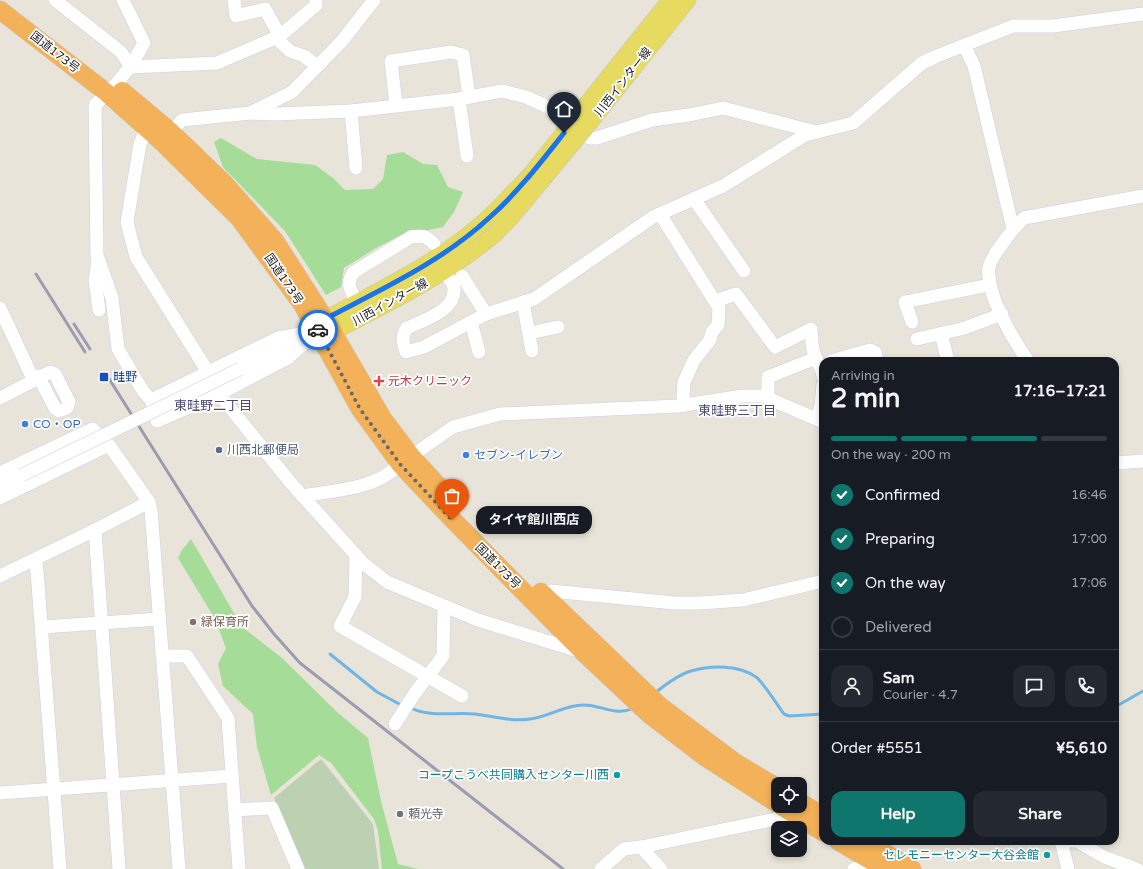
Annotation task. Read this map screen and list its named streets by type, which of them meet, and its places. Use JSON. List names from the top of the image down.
{
  "streets": {
    "highway": ["国道173号"],
    "main road": ["川西インター線"]
  },
  "crossings": [
    ["国道173号", "川西インター線"]
  ],
  "districts": ["東畦野二丁目", "東畦野三丁目"],
  "places": {
    "transit": ["畦野"],
    "health": ["元木クリニック"],
    "other": [
      "CO・OP",
      "川西北郵便局",
      "セブン-イレブン",
      "タイヤ館川西店",
      "緑保育所",
      "コープこうべ共同購入センター川西",
      "頼光寺",
      "セレモニーセンター大谷会館"
    ]
  },
  "page": {
    "heading": ["2 min", "Arriving in", "17:16–17:21"],
    "panel": [
      "Sam",
      "Courier · 4.7",
      "Order #5551",
      "¥5,610"
    ],
    "bar": "On the way · 200 m",
    "list": [
      ["Confirmed", "16:46"],
      ["Preparing", "17:00"],
      ["On the way", "17:06"],
      "Delivered"
    ],
    "bubble": "タイヤ館川西店",
    "buttons": ["Help", "Share"]
  }
}
